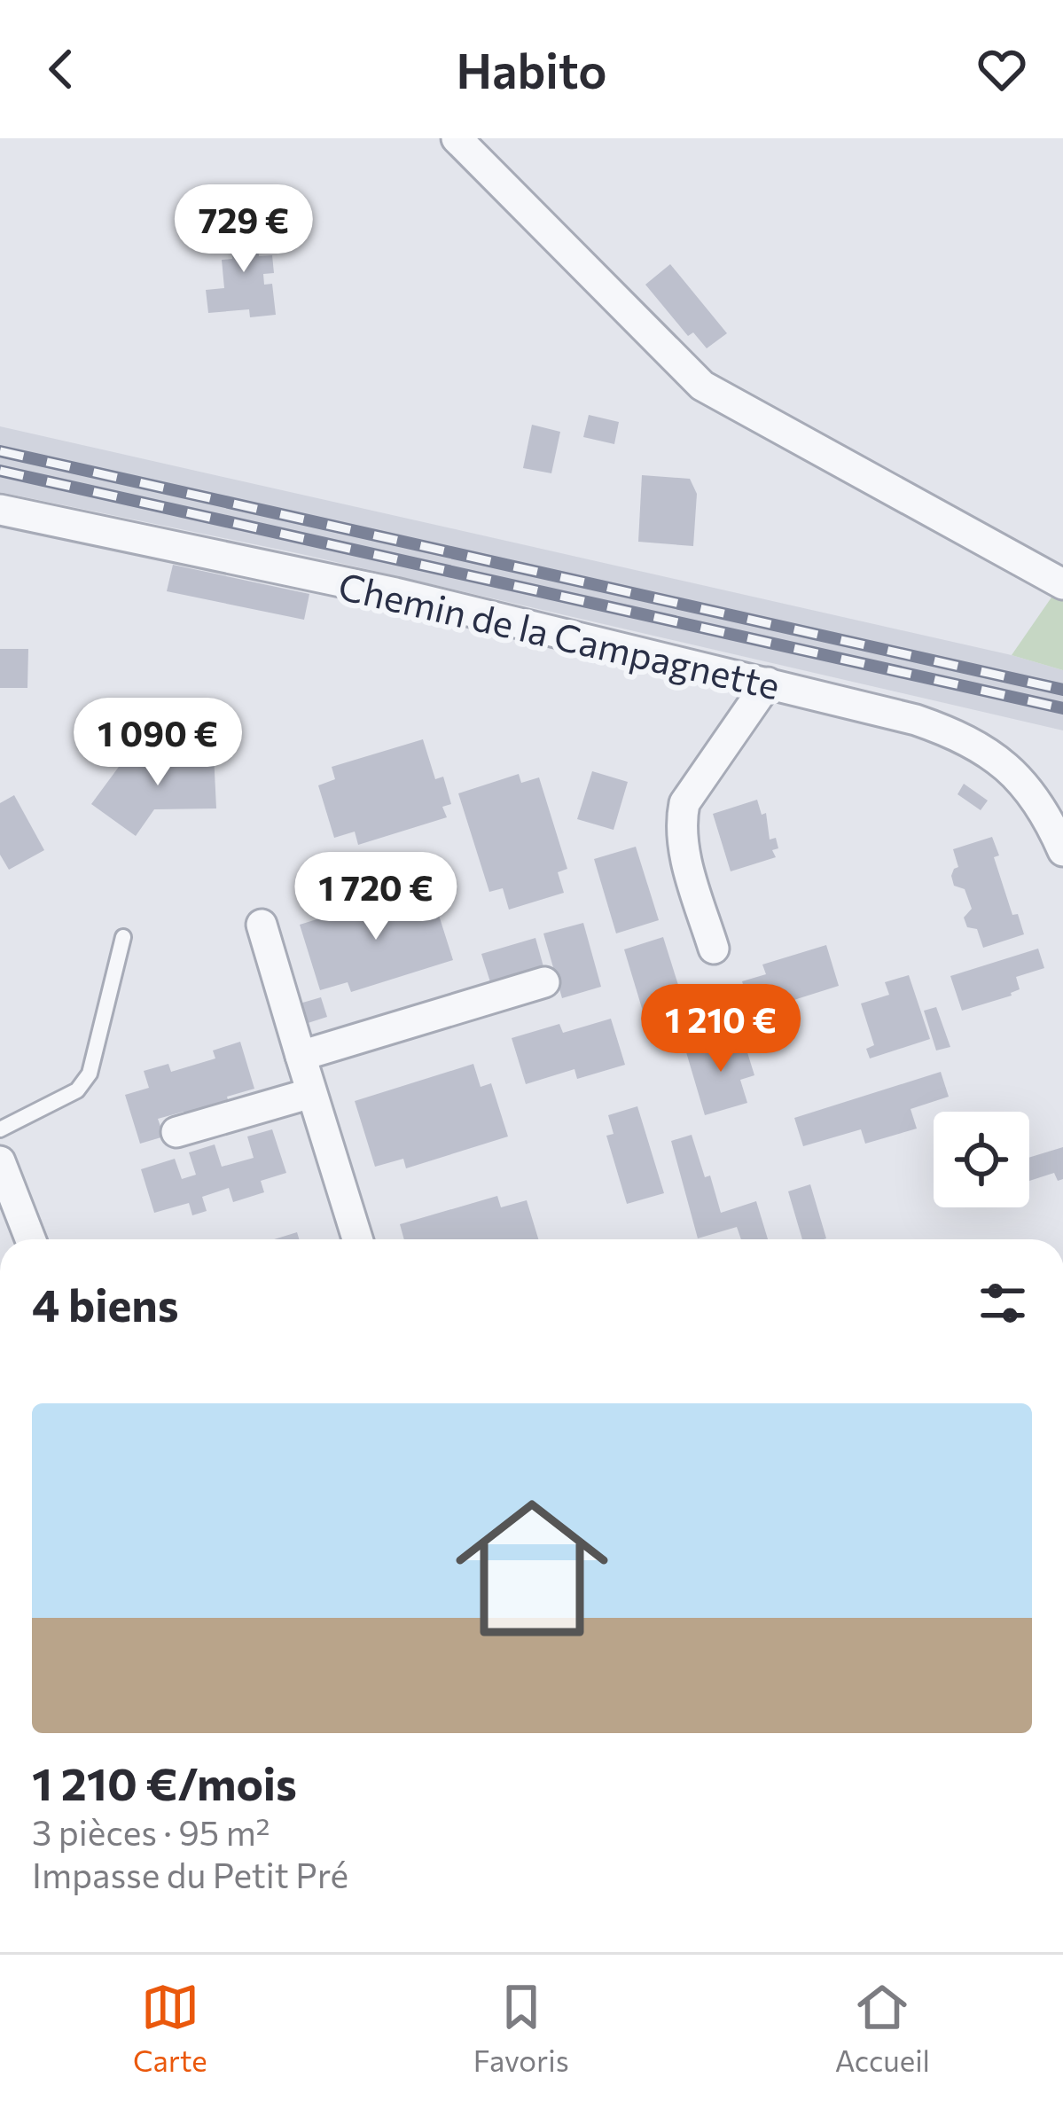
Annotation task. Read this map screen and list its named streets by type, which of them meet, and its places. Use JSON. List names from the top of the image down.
{
  "streets": {
    "street": ["Chemin de la Campagnette"]
  },
  "page": {
    "header": "Habito",
    "price": [
      "729 €",
      "1 090 €",
      "1 720 €",
      "1 210 €"
    ],
    "heading": "4 biens",
    "list": [
      {
        "name": "1 210 €/mois",
        "note": "3 pièces · 95 m² · Impasse du Petit Pré"
      }
    ],
    "tabs": ["Carte", "Favoris", "Accueil"]
  }
}
